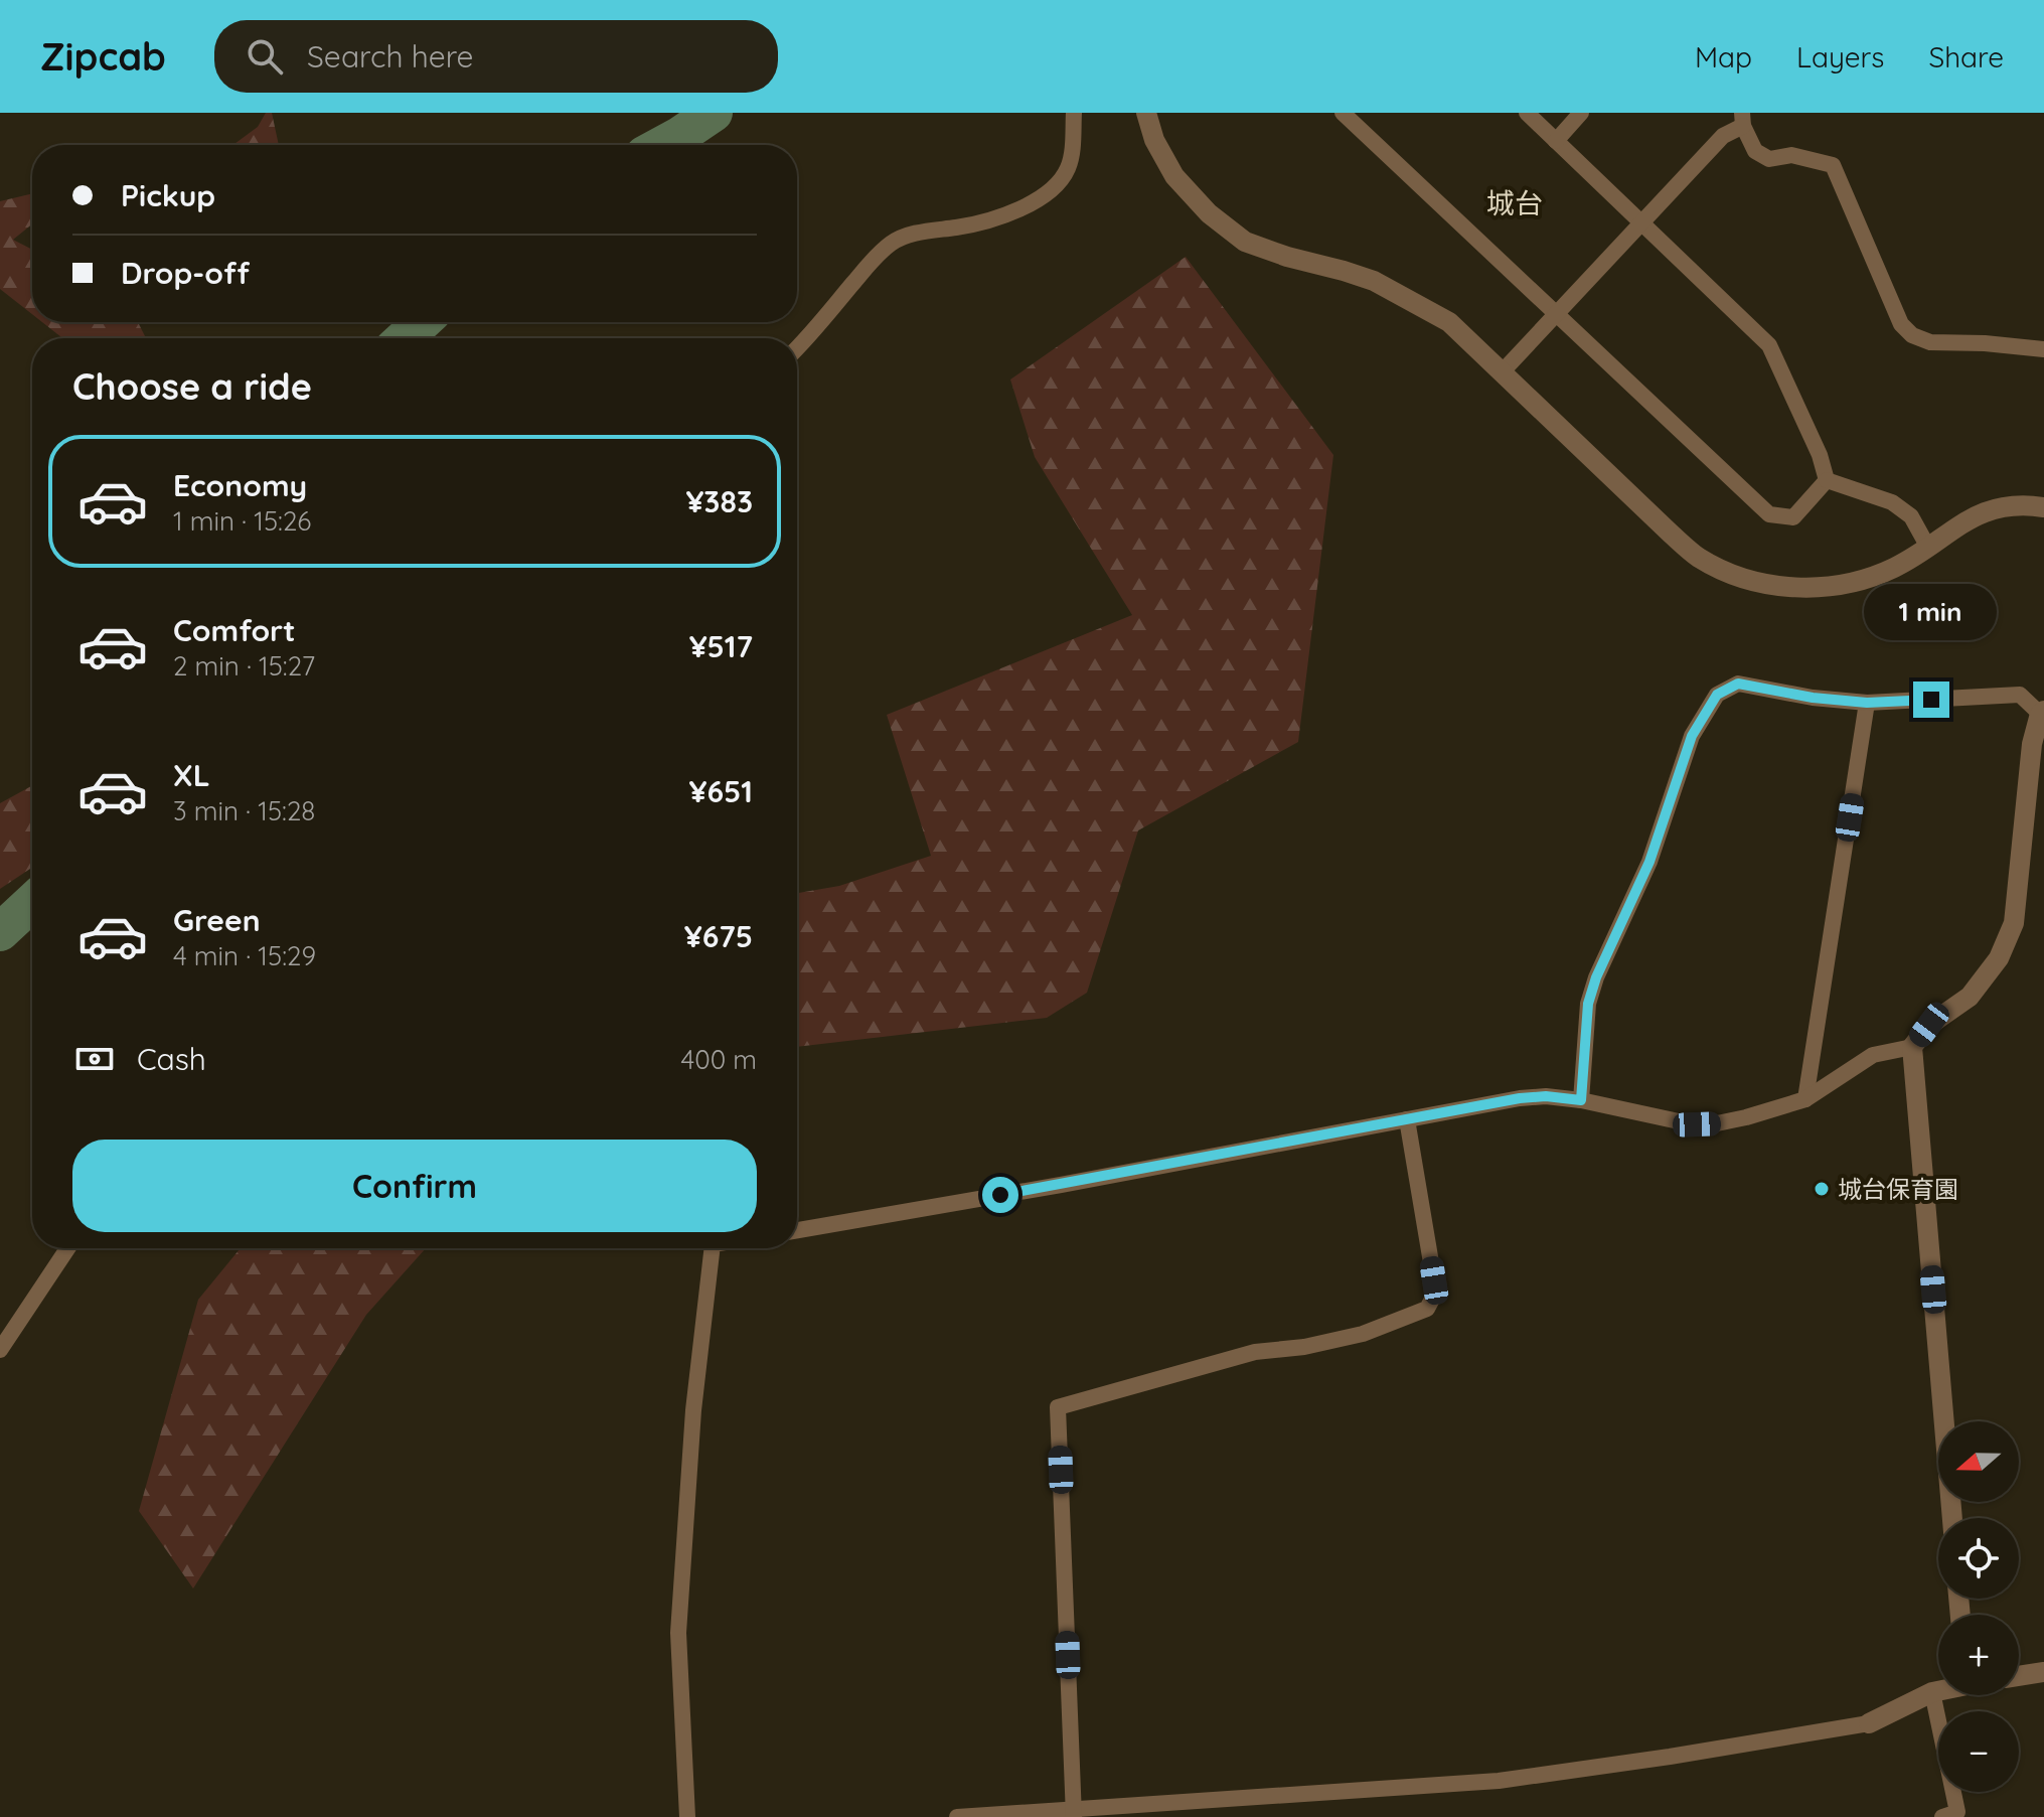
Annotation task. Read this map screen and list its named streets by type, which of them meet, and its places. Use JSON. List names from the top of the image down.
{
  "districts": ["城台"],
  "places": ["城台保育園"],
  "north": "left",
  "page": {
    "header": "Zipcab",
    "search": "Search here",
    "nav": ["Map", "Layers", "Share"],
    "banner": ["Pickup", "Drop-off"],
    "heading": "Choose a ride",
    "list": [
      {
        "name": "Economy",
        "note": "1 min · 15:26",
        "value": "¥383"
      },
      {
        "name": "Comfort",
        "note": "2 min · 15:27",
        "value": "¥517"
      },
      {
        "name": "XL",
        "note": "3 min · 15:28",
        "value": "¥651"
      },
      {
        "name": "Green",
        "note": "4 min · 15:29",
        "value": "¥675"
      }
    ],
    "bubble": "1 min",
    "pay": ["Cash", "400 m"],
    "buttons": "Confirm",
    "map_buttons": ["+", "−"]
  }
}
